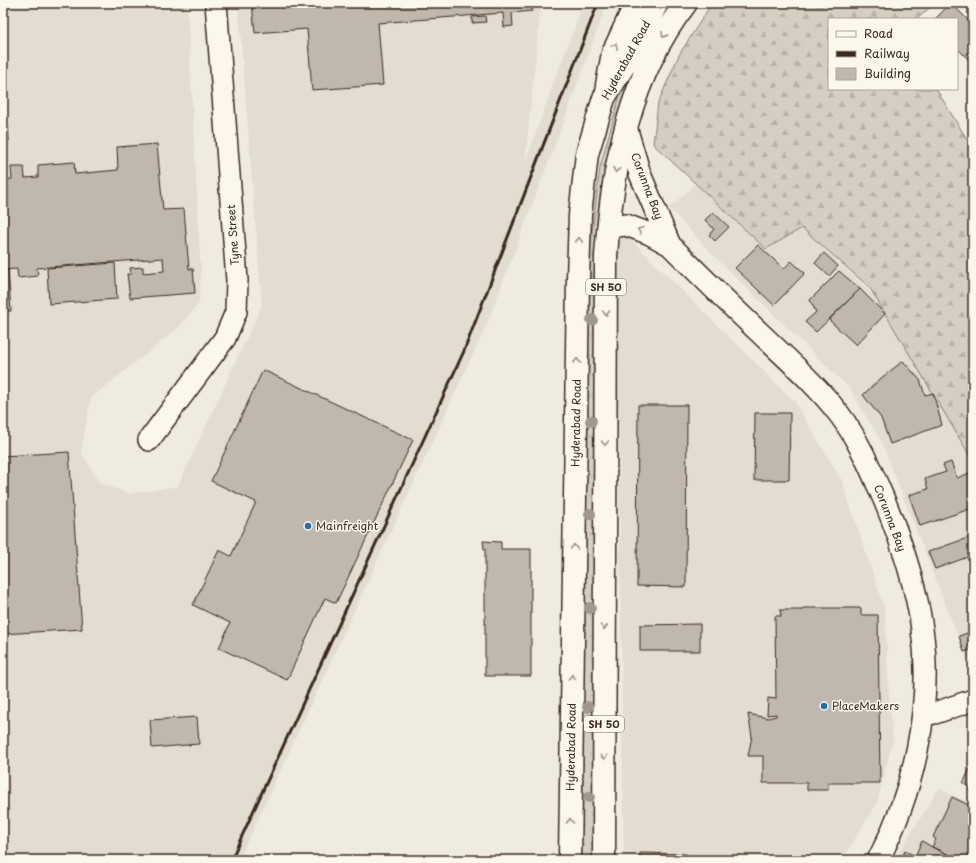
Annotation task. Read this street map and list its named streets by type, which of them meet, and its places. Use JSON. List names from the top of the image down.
{
  "streets": {
    "highway": ["Hyderabad Road", "SH 50"],
    "street": ["Corunna Bay", "Tyne Street"]
  },
  "crossings": [
    ["Hyderabad Road", "Corunna Bay"]
  ],
  "places": ["Mainfreight", "PlaceMakers"],
  "legend": ["Road", "Railway", "Building"]
}
